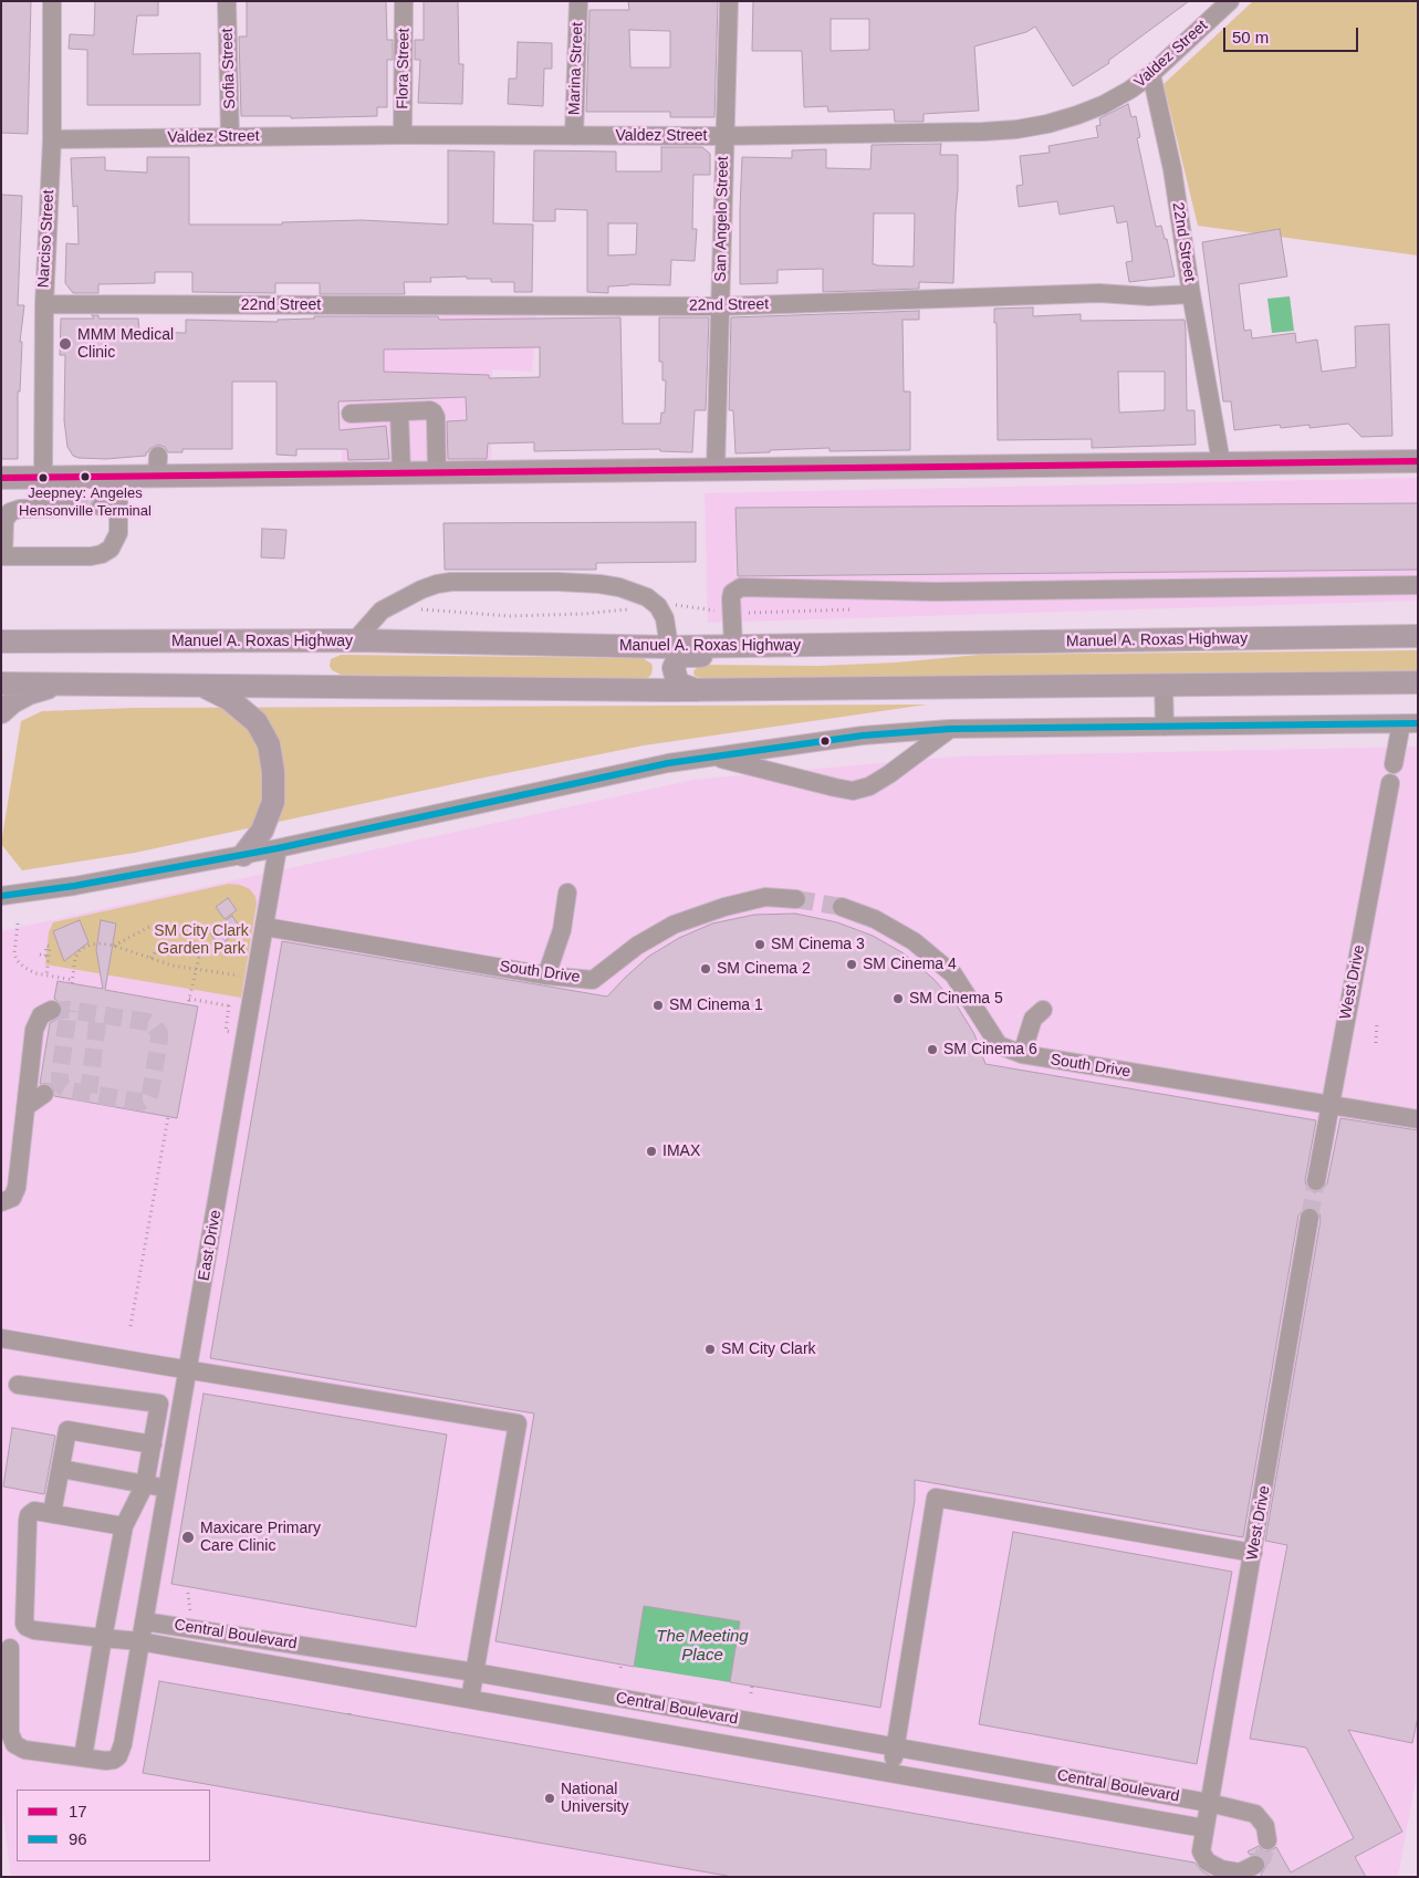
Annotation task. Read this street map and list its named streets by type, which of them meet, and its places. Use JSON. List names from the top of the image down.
{
  "streets": {
    "main road": ["Manuel A. Roxas Highway"],
    "street": [
      "Valdez Street",
      "Sofia Street",
      "Flora Street",
      "Marina Street",
      "San Angelo Street",
      "Narciso Street",
      "22nd Street",
      "South Drive",
      "West Drive",
      "East Drive",
      "Central Boulevard"
    ]
  },
  "crossings": [
    ["Valdez Street", "Sofia Street"],
    ["Valdez Street", "Flora Street"],
    ["Valdez Street", "Marina Street"],
    ["Valdez Street", "San Angelo Street"],
    ["Valdez Street", "Narciso Street"],
    ["Valdez Street", "22nd Street"],
    ["San Angelo Street", "22nd Street"],
    ["Narciso Street", "22nd Street"],
    ["South Drive", "West Drive"],
    ["South Drive", "East Drive"],
    ["West Drive", "Central Boulevard"],
    ["East Drive", "Central Boulevard"]
  ],
  "water": ["The Meeting Place"],
  "parks": ["SM City Clark Garden Park"],
  "places": [
    "MMM Medical Clinic",
    "Jeepney: Angeles Hensonville Terminal",
    "SM Cinema 3",
    "SM Cinema 4",
    "SM Cinema 2",
    "SM Cinema 5",
    "SM Cinema 1",
    "SM Cinema 6",
    "IMAX",
    "SM City Clark",
    "Maxicare Primary Care Clinic",
    "National University"
  ],
  "lines": ["transit line 17", "transit line 96"],
  "legend": ["17", "96"],
  "scale_bar": "50 m"
}
